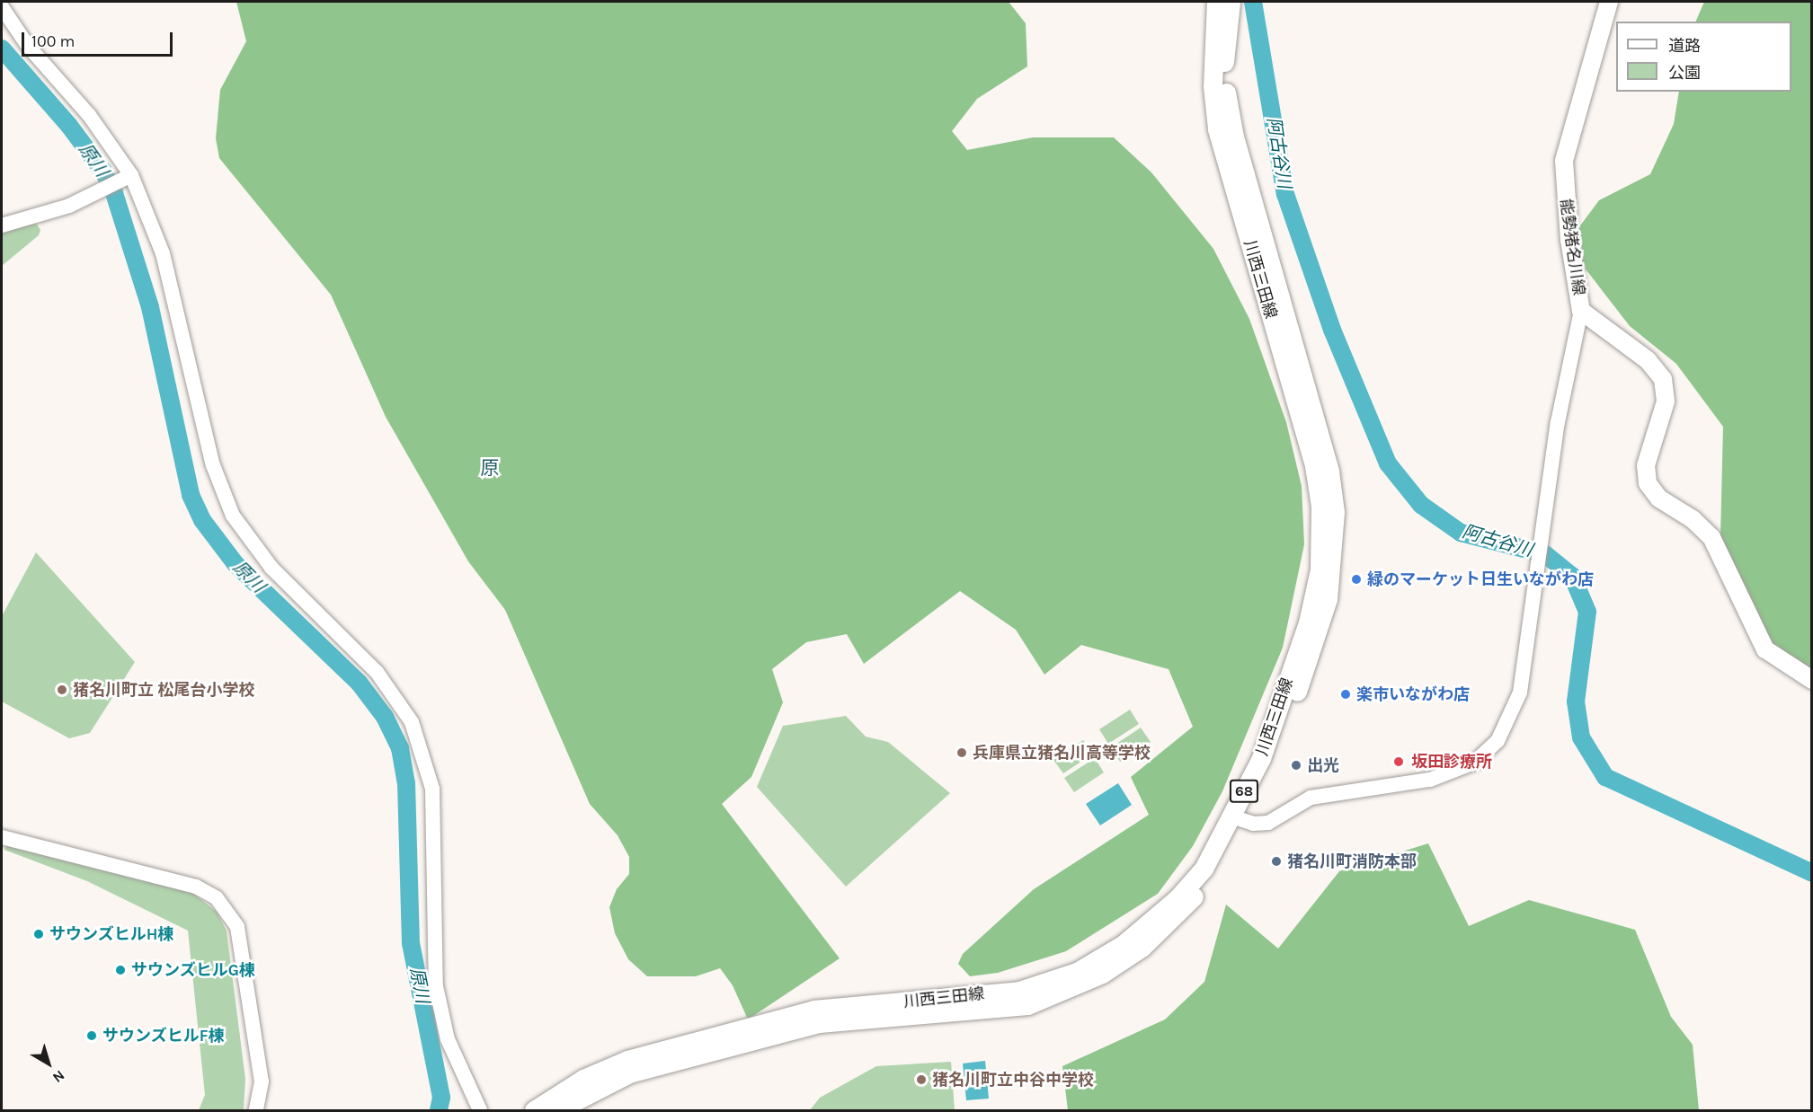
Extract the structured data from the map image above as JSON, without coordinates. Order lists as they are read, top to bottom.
{
  "streets": {
    "main road": ["能勢猪名川線", "川西三田線", "68"]
  },
  "districts": ["原"],
  "water": ["阿古谷川", "原川"],
  "places": [
    "緑のマーケット日生いながわ店",
    "猪名川町立 松尾台小学校",
    "楽市いながわ店",
    "兵庫県立猪名川高等学校",
    "坂田診療所",
    "出光",
    "猪名川町消防本部",
    "サウンズヒルH棟",
    "サウンズヒルG棟",
    "サウンズヒルF棟",
    "猪名川町立中谷中学校"
  ],
  "legend": ["道路", "公園"],
  "scale_bar": "100 m",
  "north": "bottom right"
}
